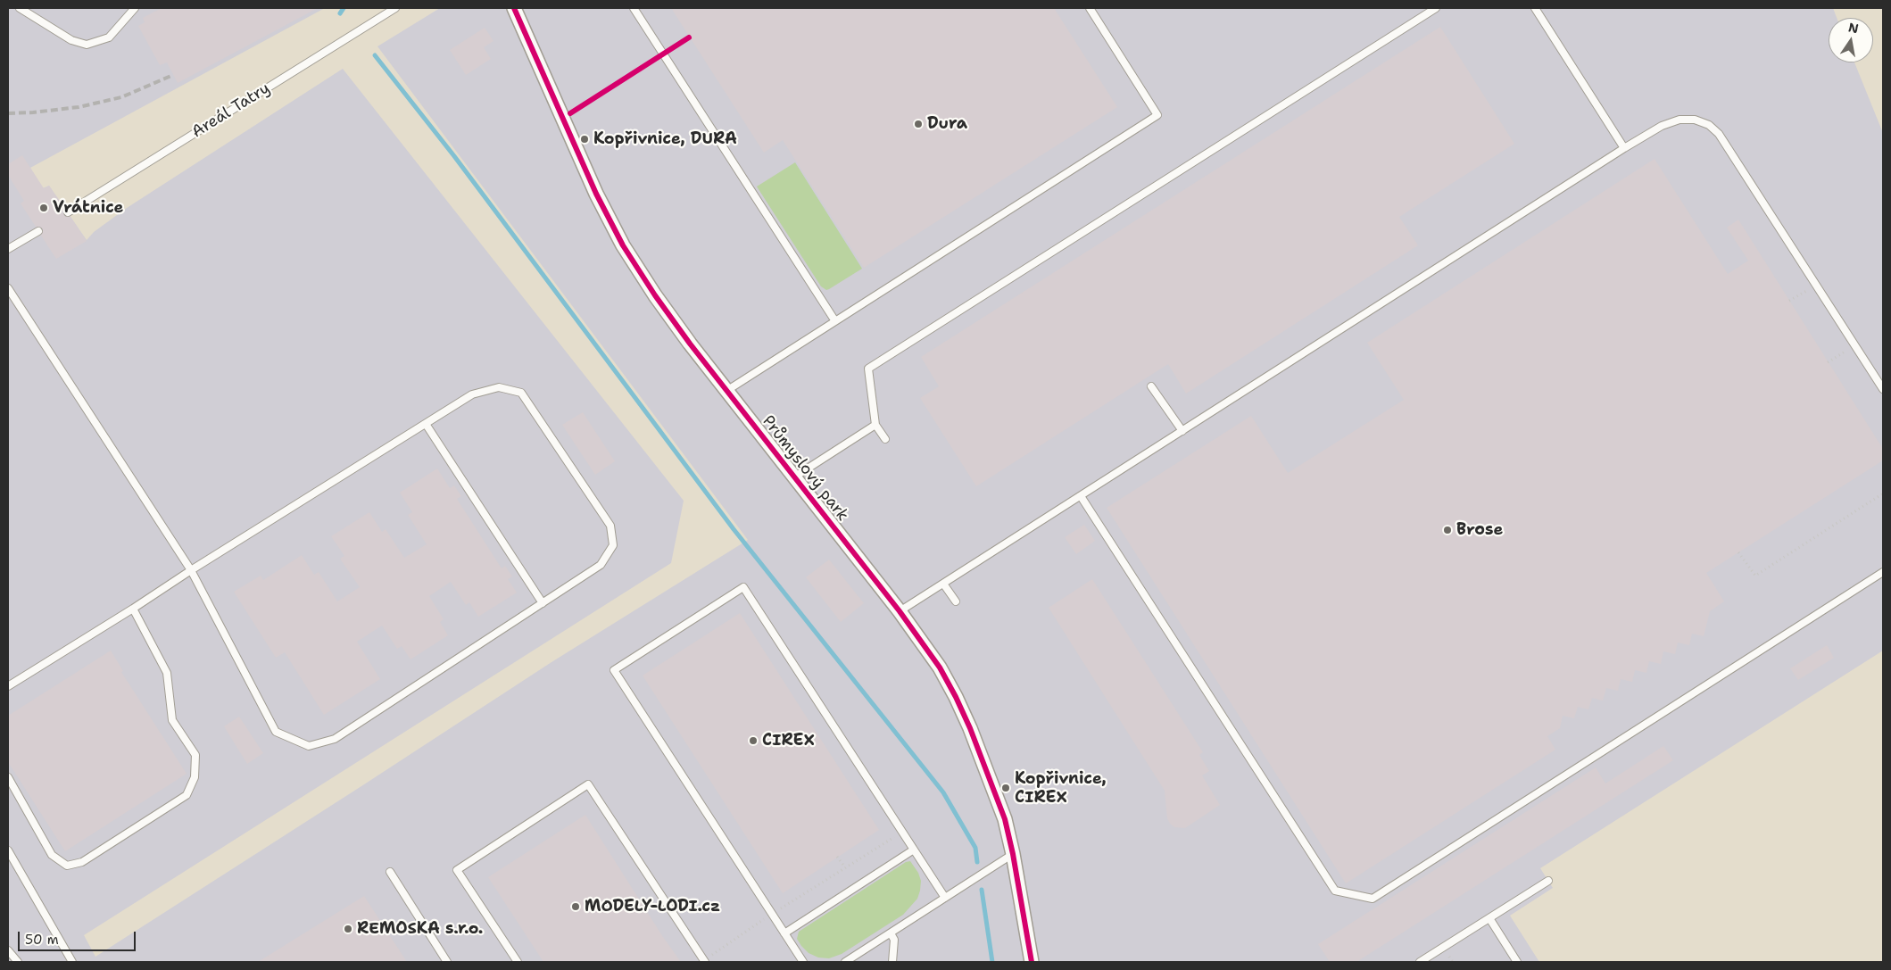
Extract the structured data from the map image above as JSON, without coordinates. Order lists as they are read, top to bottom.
{
  "streets": {
    "street": ["Průmyslový park"],
    "lane": ["Areál Tatry"]
  },
  "places": [
    "Dura",
    "Kopřivnice, DURA",
    "Vrátnice",
    "Brose",
    "CIREX",
    "Kopřivnice, CIREX",
    "MODELY-LODI.cz",
    "REMOSKA s.r.o."
  ],
  "scale_bar": "50 m",
  "north": "top"
}
